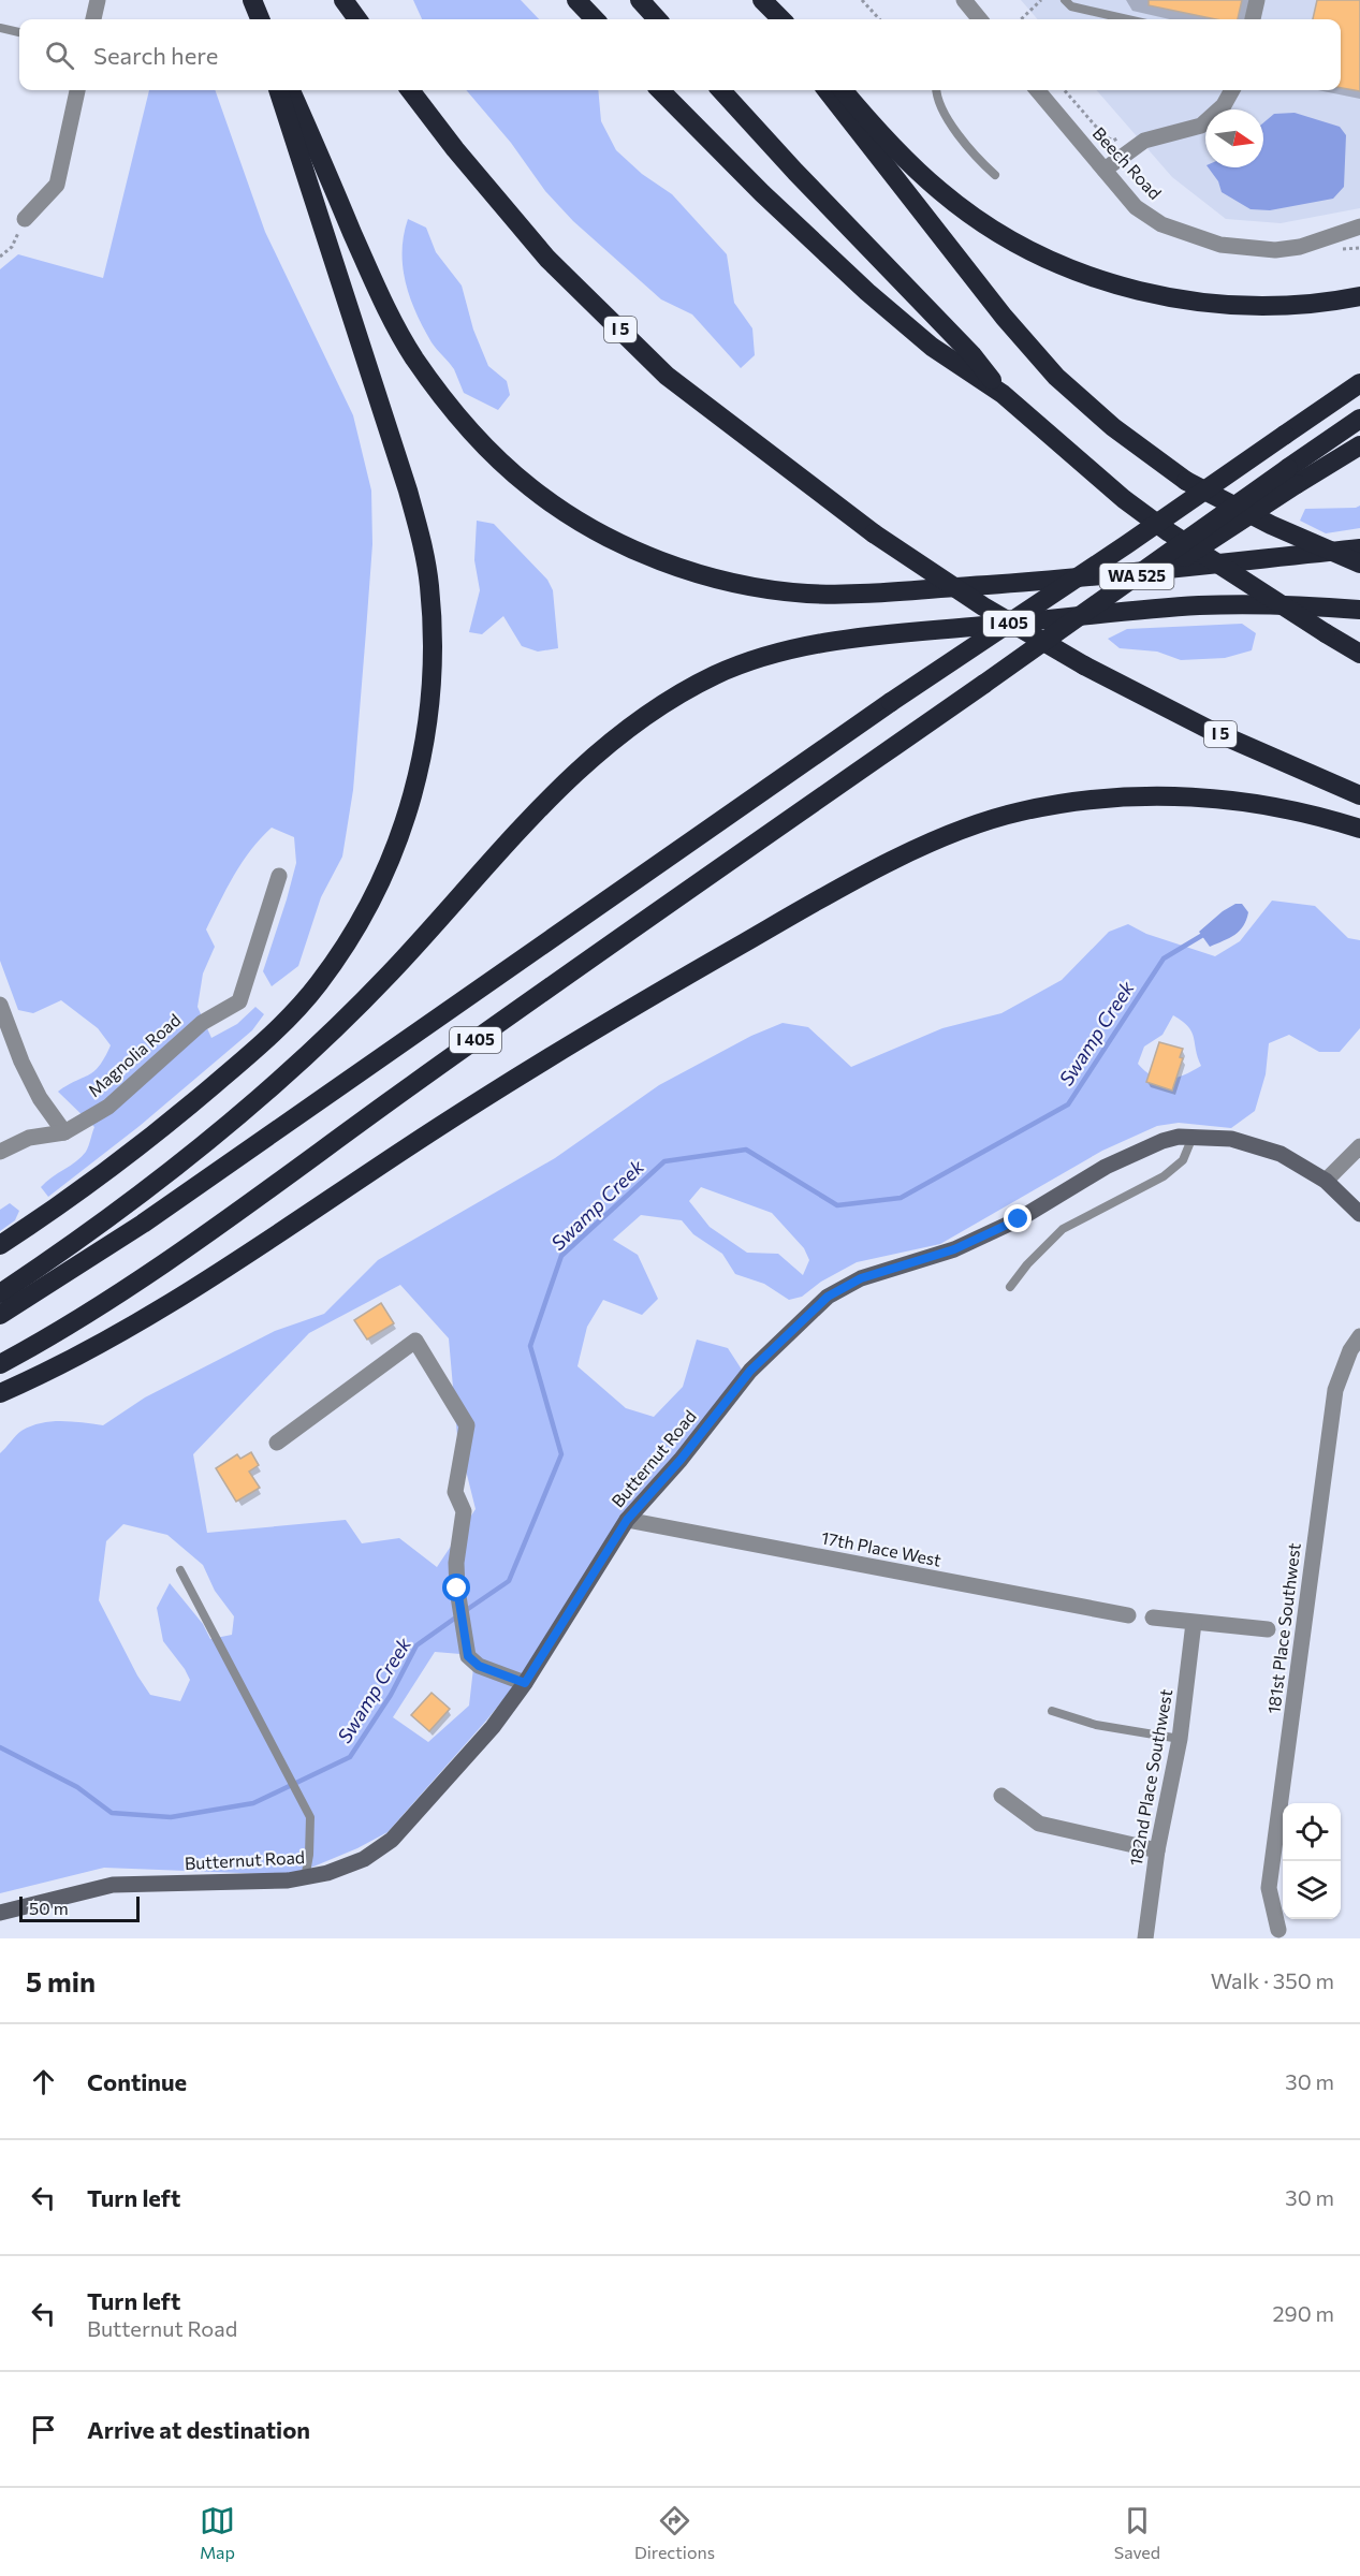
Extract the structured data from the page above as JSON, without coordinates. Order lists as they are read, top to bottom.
{
  "streets": {
    "highway": ["I 5", "WA 525", "I 405"],
    "street": [
      "Beech Road",
      "Magnolia Road",
      "Butternut Road",
      "17th Place West",
      "181st Place Southwest",
      "182nd Place Southwest"
    ]
  },
  "crossings": [
    ["WA 525", "I 405"],
    ["Butternut Road", "17th Place West"]
  ],
  "water": ["Swamp Creek"],
  "scale_bar": "50 m",
  "north": "right",
  "page": {
    "search": "Search here",
    "scale": "50 m",
    "heading": ["5 min", "Walk · 350 m"],
    "list": [
      ["Continue", "30 m"],
      ["Turn left", "30 m"],
      ["Turn left", "Butternut Road", "290 m"],
      "Arrive at destination"
    ],
    "nav": ["Map", "Directions", "Saved"]
  }
}
